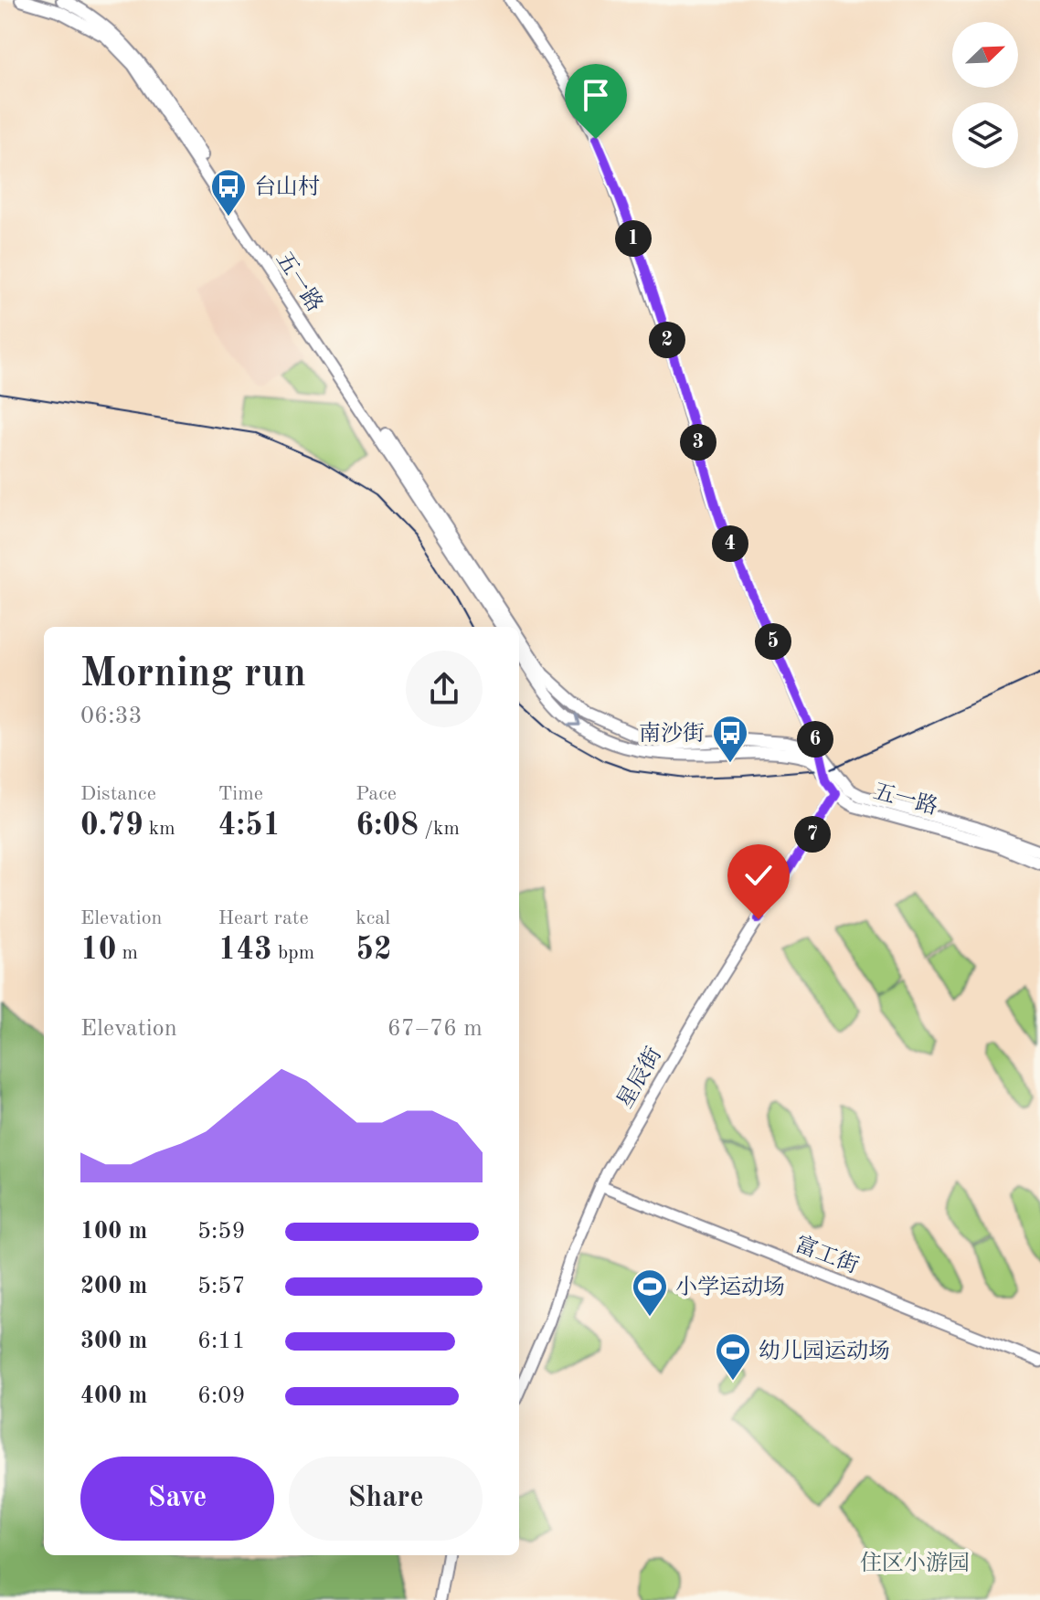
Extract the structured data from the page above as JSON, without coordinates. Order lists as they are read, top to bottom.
{
  "streets": {
    "main road": ["五一路"],
    "street": ["星辰街", "富工街"]
  },
  "crossings": [
    ["五一路", "星辰街"],
    ["星辰街", "富工街"]
  ],
  "parks": ["住区小游园"],
  "places": {
    "bus stop": ["台山村", "南沙街"],
    "sports": ["小学运动场", "幼儿园运动场"]
  },
  "north": "top right",
  "page": {
    "pins": [
      "1",
      "2",
      "3",
      "4",
      "5",
      "6",
      "7"
    ],
    "heading": ["Morning run", "06:33"],
    "stats": [
      ["Distance", "0.79 km"],
      ["Time", "4:51"],
      ["Pace", "6:08 /km"],
      ["Elevation", "10 m"],
      ["Heart rate", "143 bpm"],
      ["kcal", "52"]
    ],
    "chart": ["Elevation", "67–76 m"],
    "list": [
      {
        "name": "100 m",
        "note": "5:59"
      },
      {
        "name": "200 m",
        "note": "5:57"
      },
      {
        "name": "300 m",
        "note": "6:11"
      },
      {
        "name": "400 m",
        "note": "6:09"
      }
    ],
    "buttons": ["Save", "Share"]
  }
}
